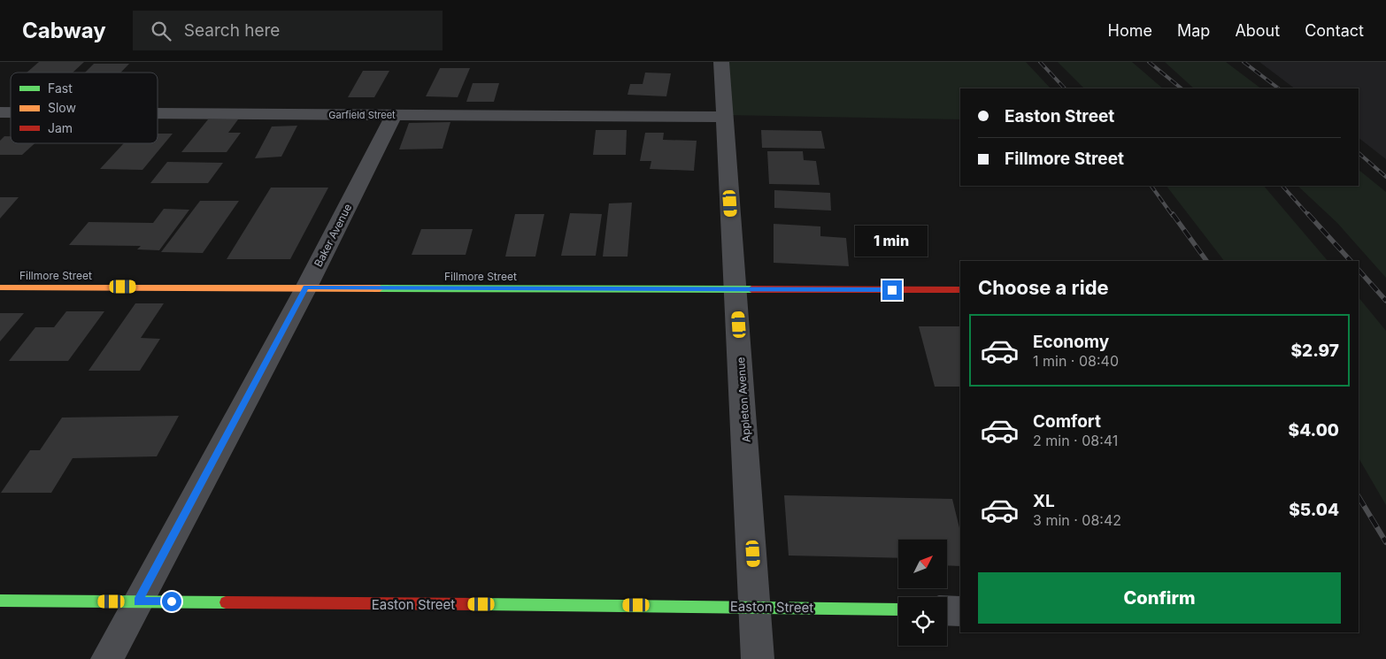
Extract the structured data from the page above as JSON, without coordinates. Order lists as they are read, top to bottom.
{
  "streets": {
    "street": [
      "Garfield Street",
      "Baker Avenue",
      "Fillmore Street",
      "Appleton Avenue",
      "Easton Street"
    ]
  },
  "crossings": [
    ["Garfield Street", "Baker Avenue"],
    ["Garfield Street", "Appleton Avenue"],
    ["Baker Avenue", "Fillmore Street"],
    ["Baker Avenue", "Easton Street"],
    ["Fillmore Street", "Appleton Avenue"],
    ["Appleton Avenue", "Easton Street"]
  ],
  "legend": ["Fast", "Slow", "Jam"],
  "north": "top right",
  "page": {
    "header": "Cabway",
    "search": "Search here",
    "nav": [
      "Home",
      "Map",
      "About",
      "Contact"
    ],
    "banner": ["Easton Street", "Fillmore Street"],
    "bubble": "1 min",
    "heading": "Choose a ride",
    "list": [
      {
        "name": "Economy",
        "note": "1 min · 08:40",
        "value": "$2.97"
      },
      {
        "name": "Comfort",
        "note": "2 min · 08:41",
        "value": "$4.00"
      },
      {
        "name": "XL",
        "note": "3 min · 08:42",
        "value": "$5.04"
      }
    ],
    "buttons": "Confirm"
  }
}
